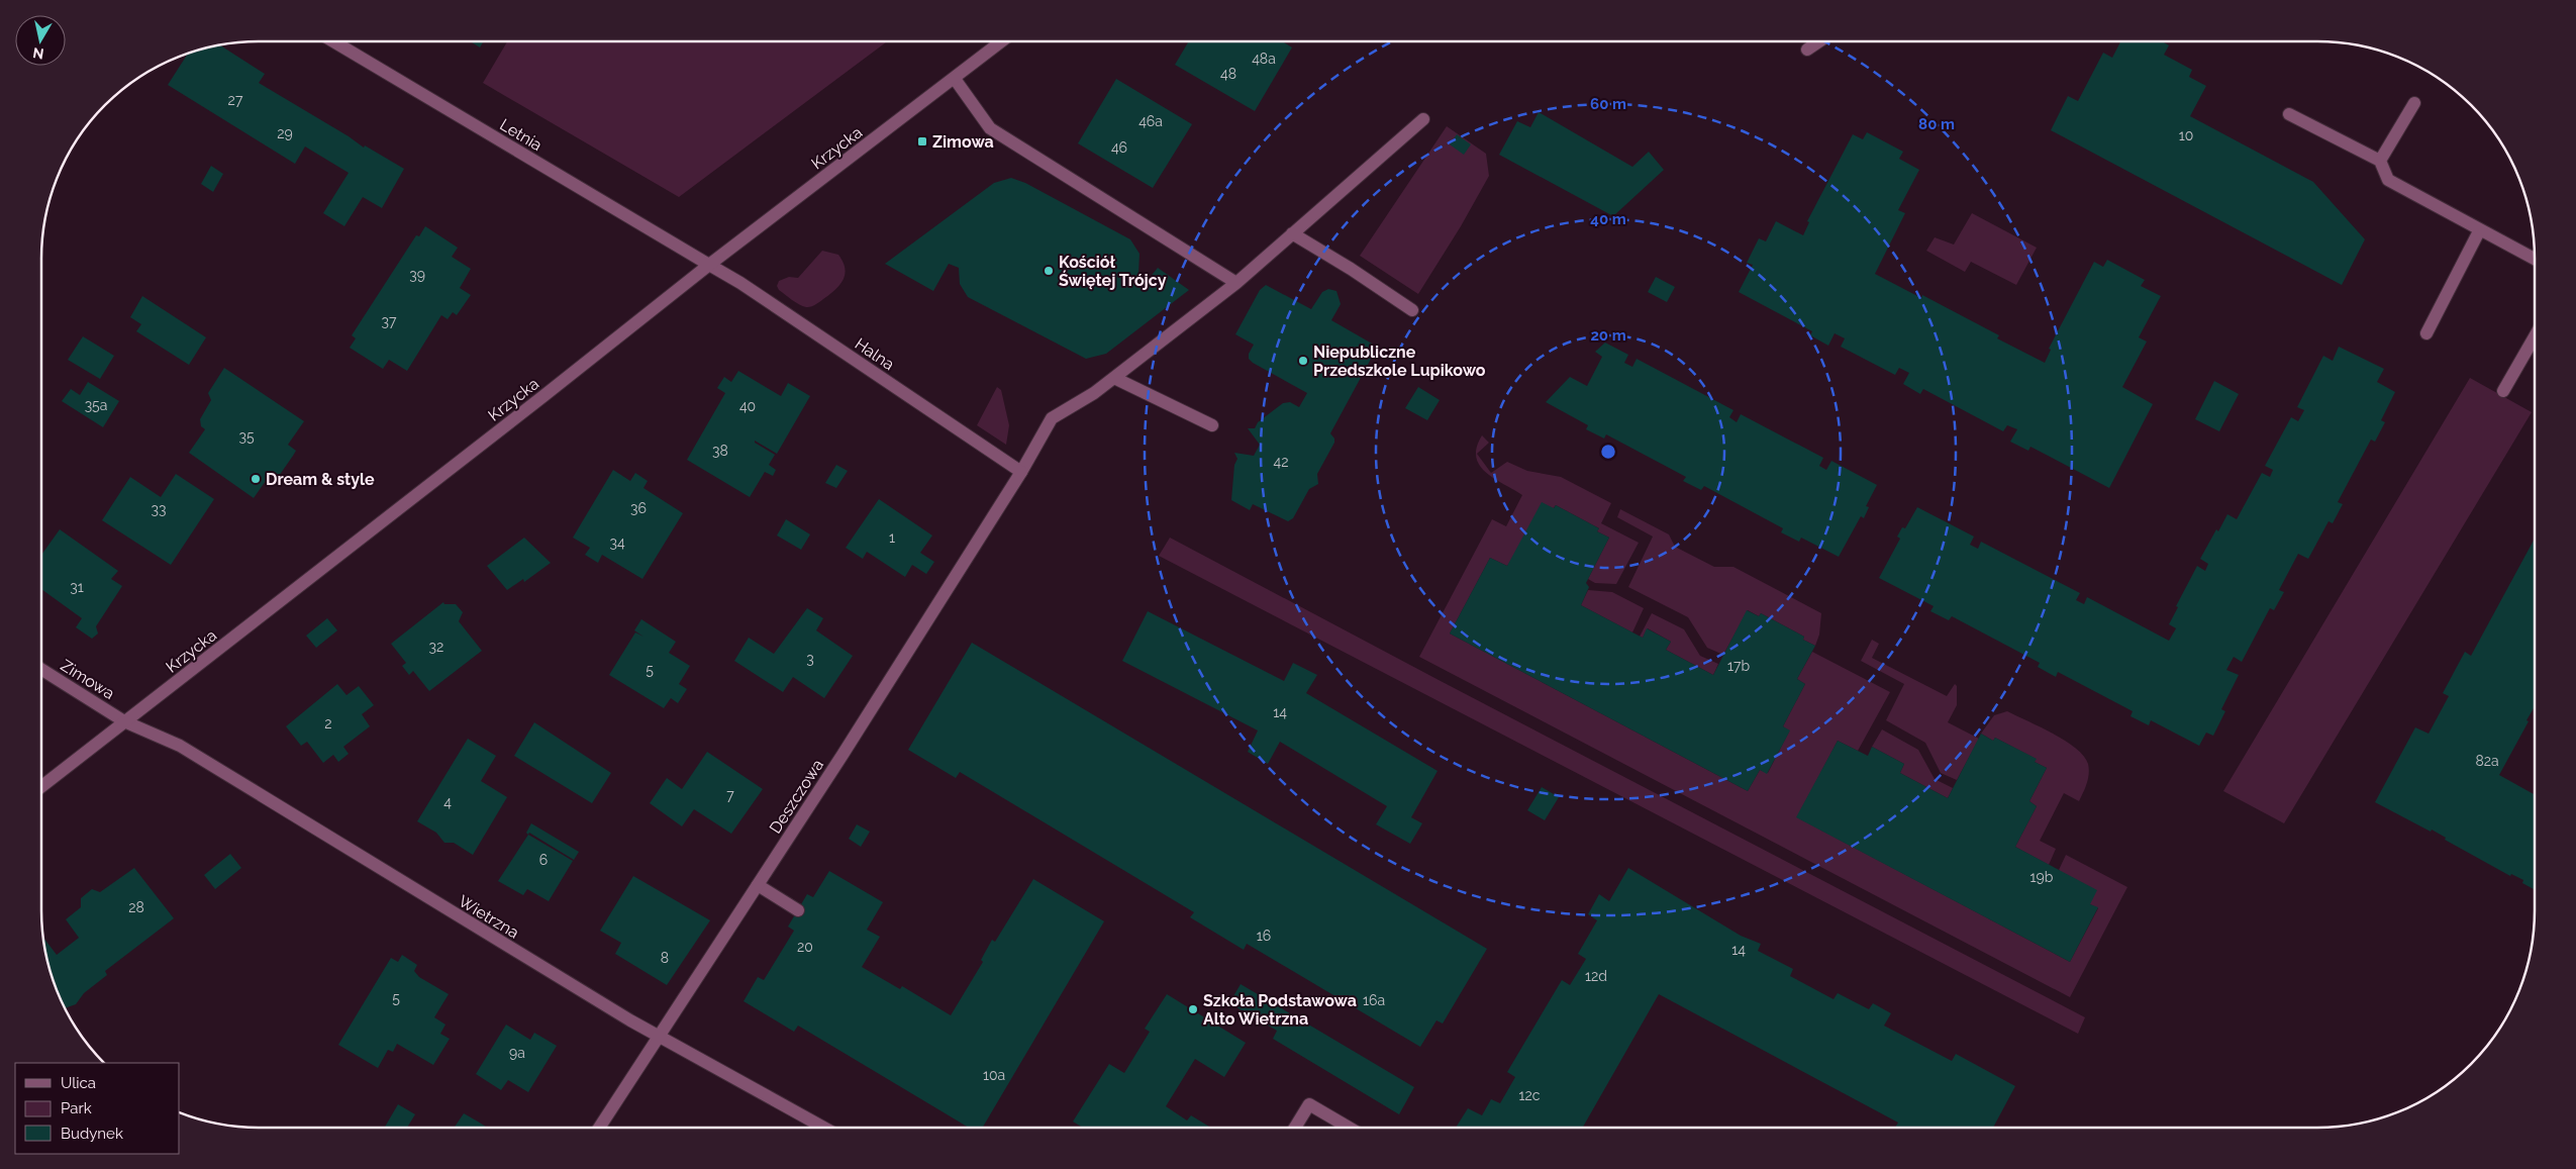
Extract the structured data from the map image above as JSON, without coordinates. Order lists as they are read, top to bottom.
{
  "streets": {
    "street": [
      "Letnia",
      "Krzycka",
      "Halna",
      "Zimowa",
      "Deszczowa",
      "Wietrzna"
    ]
  },
  "crossings": [
    ["Letnia", "Krzycka"],
    ["Letnia", "Halna"],
    ["Krzycka", "Halna"],
    ["Krzycka", "Zimowa"],
    ["Krzycka", "Wietrzna"],
    ["Halna", "Deszczowa"],
    ["Zimowa", "Wietrzna"],
    ["Deszczowa", "Wietrzna"]
  ],
  "places": {
    "transit": ["Zimowa"],
    "other": [
      "Kościół Świętej Trójcy",
      "Niepubliczne Przedszkole Lupikowo",
      "Dream & style",
      "Szkoła Podstawowa Alto Wietrzna"
    ]
  },
  "house_numbers": [
    "48a",
    "48",
    "27",
    "46a",
    "29",
    "10",
    "46",
    "39",
    "37",
    "35a",
    "40",
    "35",
    "38",
    "42",
    "36",
    "33",
    "1",
    "34",
    "31",
    "32",
    "3",
    "17b",
    "5",
    "14",
    "2",
    "82a",
    "7",
    "4",
    "6",
    "19b",
    "28",
    "16",
    "20",
    "14",
    "8",
    "12d",
    "5",
    "16a",
    "9a",
    "10a",
    "12c"
  ],
  "legend": ["Ulica", "Park", "Budynek"],
  "north": "bottom",
  "rings": [
    "60 m",
    "80 m",
    "40 m",
    "20 m"
  ]
}
